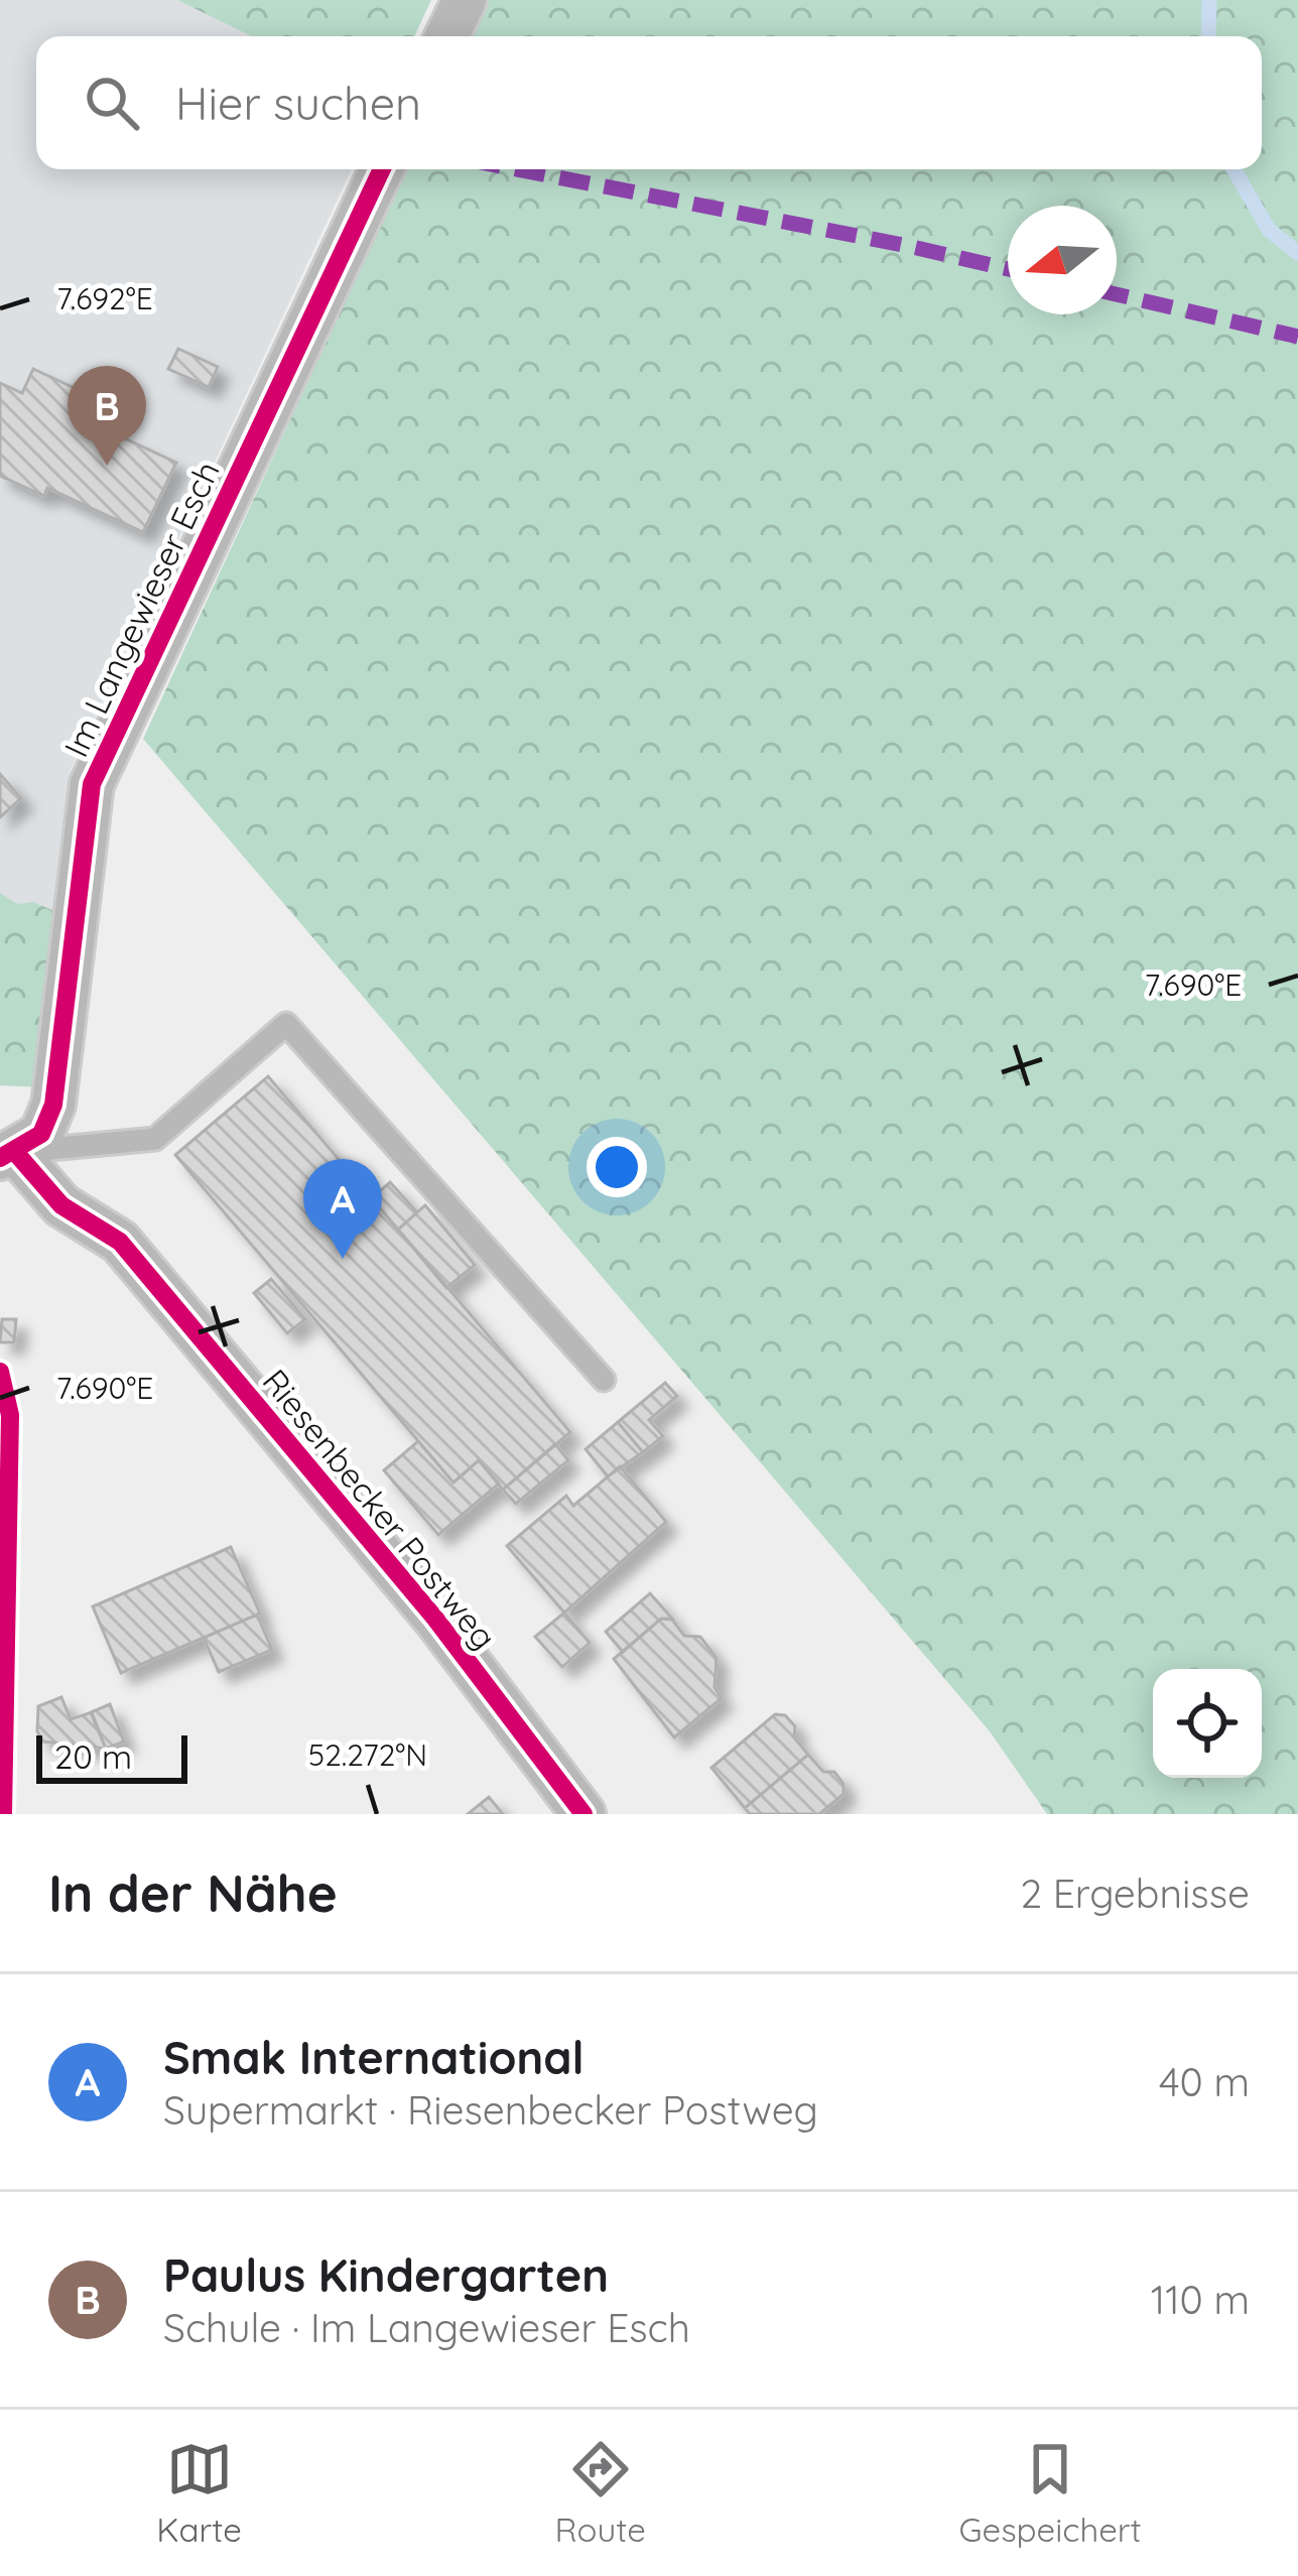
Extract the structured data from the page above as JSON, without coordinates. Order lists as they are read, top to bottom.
{
  "streets": {
    "street": ["Im Langewieser Esch", "Riesenbecker Postweg"]
  },
  "crossings": [
    ["Im Langewieser Esch", "Riesenbecker Postweg"]
  ],
  "scale_bar": "20 m",
  "north": "left",
  "page": {
    "search": "Hier suchen",
    "pins": ["B", "A"],
    "scale": "20 m",
    "heading": ["In der Nähe", "2 Ergebnisse"],
    "list": [
      {
        "mark": "A",
        "name": "Smak International",
        "note": "Supermarkt · Riesenbecker Postweg",
        "value": "40 m"
      },
      {
        "mark": "B",
        "name": "Paulus Kindergarten",
        "note": "Schule · Im Langewieser Esch",
        "value": "110 m"
      }
    ],
    "nav": ["Karte", "Route", "Gespeichert"]
  },
  "coordinates": ["7.692°E", "7.690°E", "52.272°N"]
}
